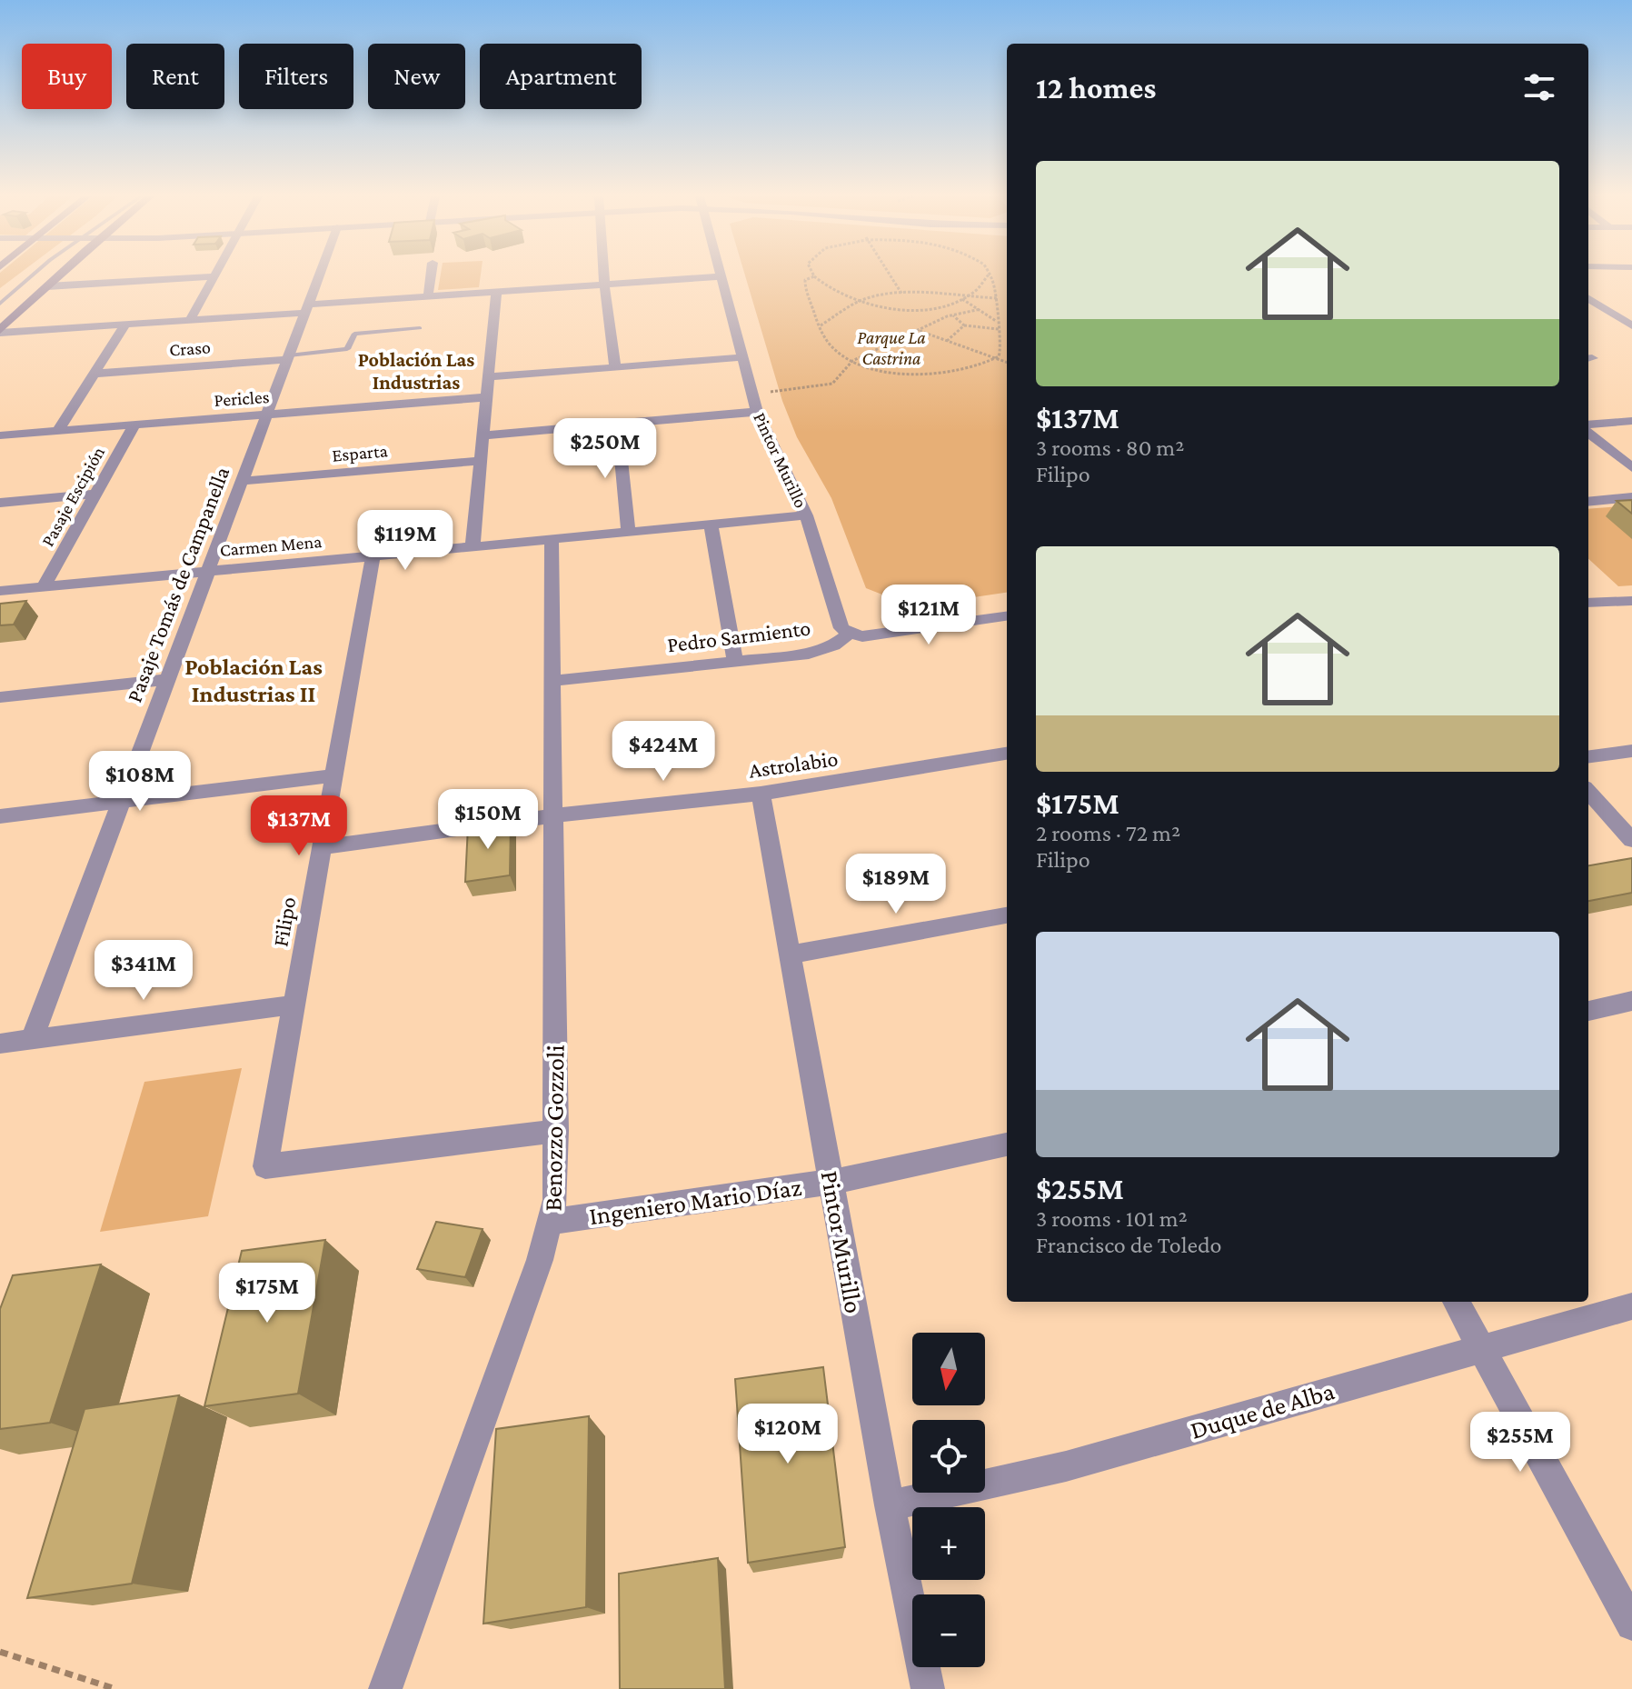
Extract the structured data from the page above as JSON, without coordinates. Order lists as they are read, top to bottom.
{
  "streets": {
    "street": [
      "Craso",
      "Pericles",
      "Esparta",
      "Pintor Murillo",
      "Pasaje Escipión",
      "Carmen Mena",
      "Pasaje Tomás de Campanella",
      "Pedro Sarmiento",
      "Astrolabio",
      "Filipo",
      "Benozzo Gozzoli",
      "Ingeniero Mario Díaz",
      "Duque de Alba"
    ]
  },
  "crossings": [
    ["Craso", "Pasaje Tomás de Campanella"],
    ["Pericles", "Pasaje Escipión"],
    ["Pericles", "Pasaje Tomás de Campanella"],
    ["Esparta", "Pasaje Tomás de Campanella"],
    ["Pintor Murillo", "Carmen Mena"],
    ["Pintor Murillo", "Pedro Sarmiento"],
    ["Pintor Murillo", "Astrolabio"],
    ["Pintor Murillo", "Ingeniero Mario Díaz"],
    ["Pintor Murillo", "Duque de Alba"],
    ["Pasaje Escipión", "Carmen Mena"],
    ["Carmen Mena", "Pasaje Tomás de Campanella"],
    ["Carmen Mena", "Filipo"],
    ["Carmen Mena", "Benozzo Gozzoli"],
    ["Pedro Sarmiento", "Benozzo Gozzoli"],
    ["Astrolabio", "Filipo"],
    ["Astrolabio", "Benozzo Gozzoli"],
    ["Filipo", "Benozzo Gozzoli"],
    ["Benozzo Gozzoli", "Ingeniero Mario Díaz"]
  ],
  "districts": ["Población Las Industrias", "Población Las Industrias II"],
  "parks": ["Parque La Castrina"],
  "north": "bottom",
  "page": {
    "chip": [
      "Buy",
      "Rent",
      "Filters",
      "New",
      "Apartment"
    ],
    "heading": "12 homes",
    "list": [
      {
        "name": "$137M",
        "note": "3 rooms · 80 m² · Filipo"
      },
      {
        "name": "$175M",
        "note": "2 rooms · 72 m² · Filipo"
      },
      {
        "name": "$255M",
        "note": "3 rooms · 101 m² · Francisco de Toledo"
      }
    ],
    "price": [
      "$250M",
      "$119M",
      "$121M",
      "$424M",
      "$108M",
      "$150M",
      "$137M",
      "$189M",
      "$341M",
      "$175M",
      "$120M",
      "$255M"
    ],
    "map_buttons": ["+", "−"]
  }
}
